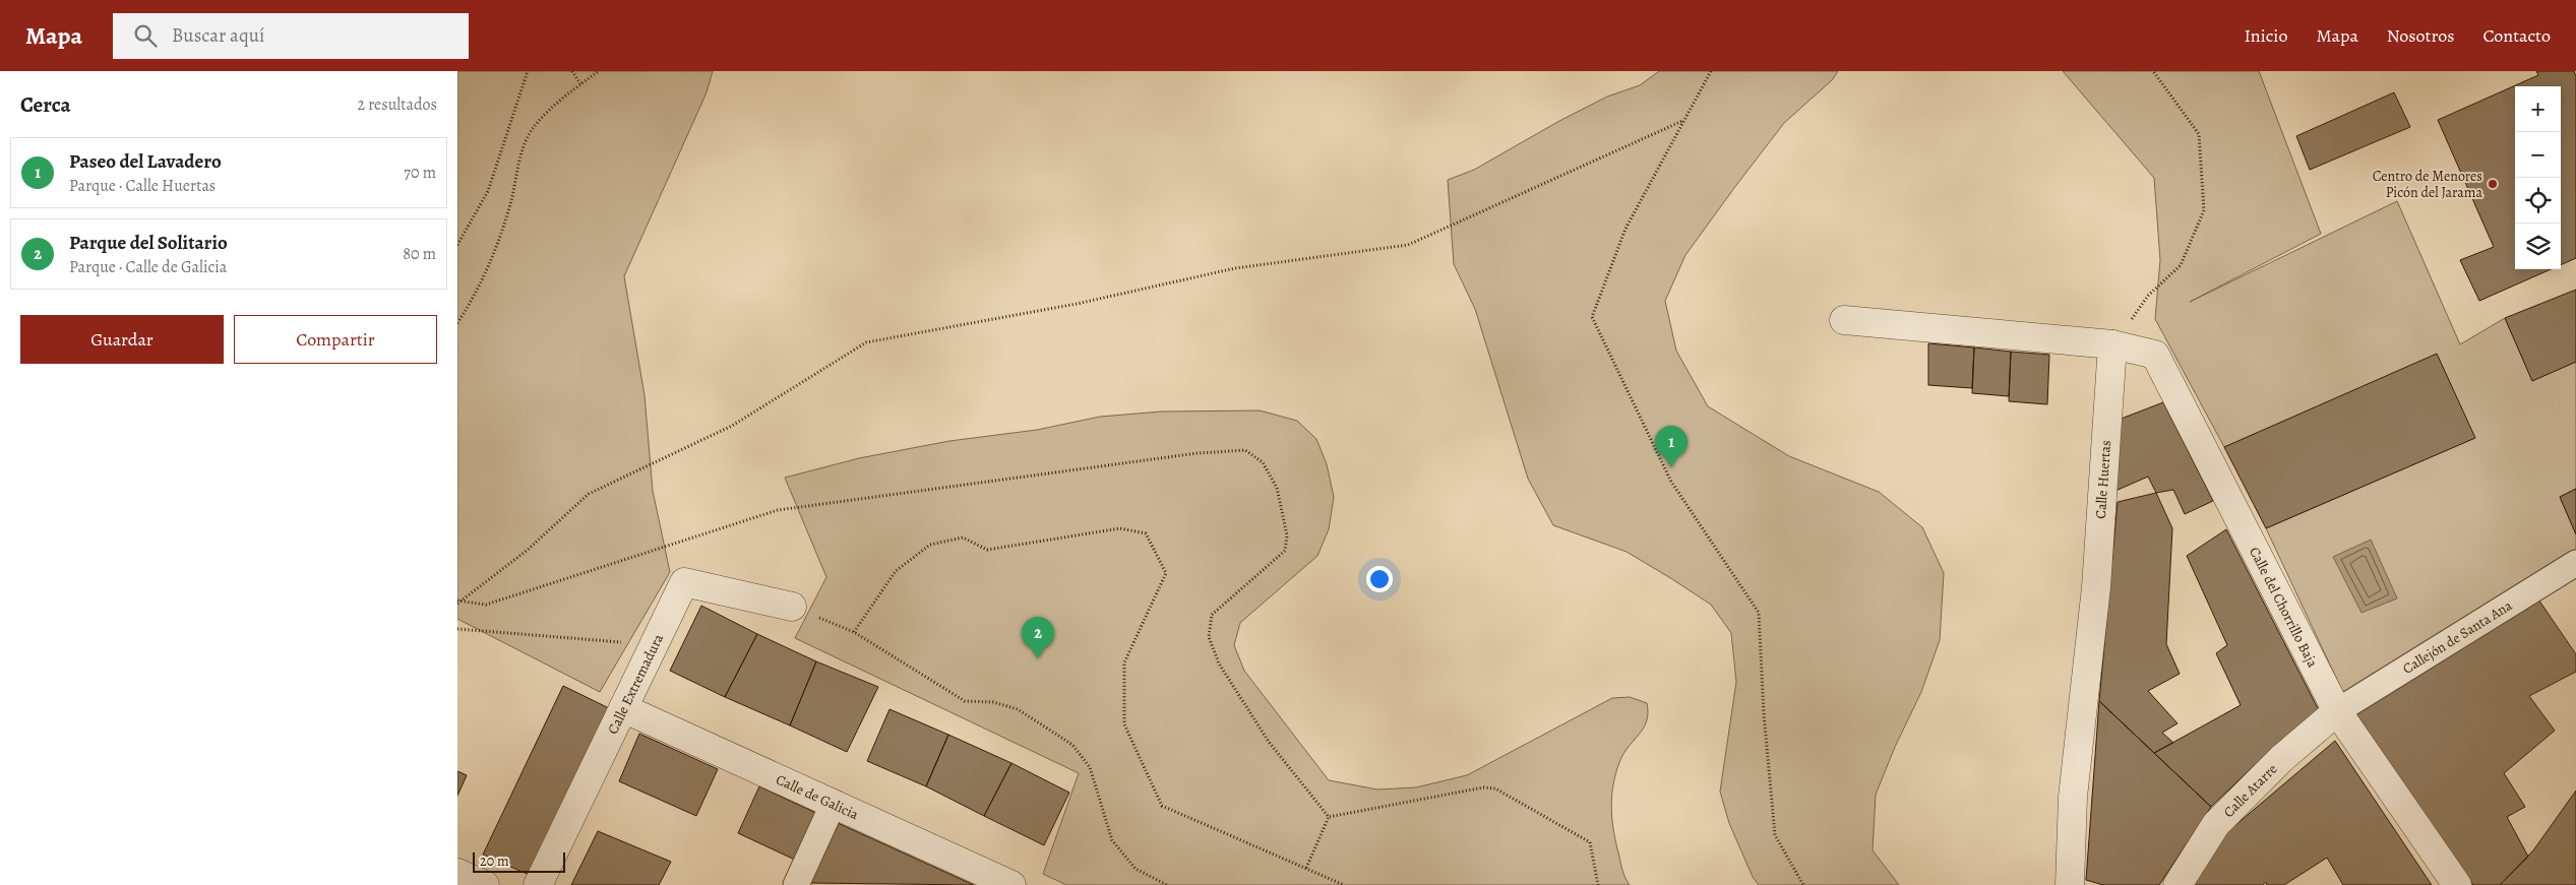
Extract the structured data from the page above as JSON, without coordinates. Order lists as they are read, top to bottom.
{
  "streets": {
    "street": [
      "Calle Huertas",
      "Calle del Chorrillo Baja",
      "Callejón de Santa Ana",
      "Calle Extremadura",
      "Calle Atarre",
      "Calle de Galicia"
    ]
  },
  "crossings": [
    ["Calle Huertas", "Calle del Chorrillo Baja"],
    ["Calle del Chorrillo Baja", "Callejón de Santa Ana"],
    ["Calle del Chorrillo Baja", "Calle Atarre"],
    ["Callejón de Santa Ana", "Calle Atarre"],
    ["Calle Extremadura", "Calle de Galicia"]
  ],
  "places": ["Centro de Menores Picón del Jarama"],
  "scale_bar": "20 m",
  "page": {
    "header": "Mapa",
    "search": "Buscar aquí",
    "nav": [
      "Inicio",
      "Mapa",
      "Nosotros",
      "Contacto"
    ],
    "heading": ["Cerca", "2 resultados"],
    "map_buttons": ["+", "−"],
    "list": [
      {
        "mark": "1",
        "name": "Paseo del Lavadero",
        "note": "Parque · Calle Huertas",
        "value": "70 m"
      },
      {
        "mark": "2",
        "name": "Parque del Solitario",
        "note": "Parque · Calle de Galicia",
        "value": "80 m"
      }
    ],
    "buttons": ["Guardar", "Compartir"],
    "pins": ["1", "2"],
    "scale": "20 m"
  }
}
